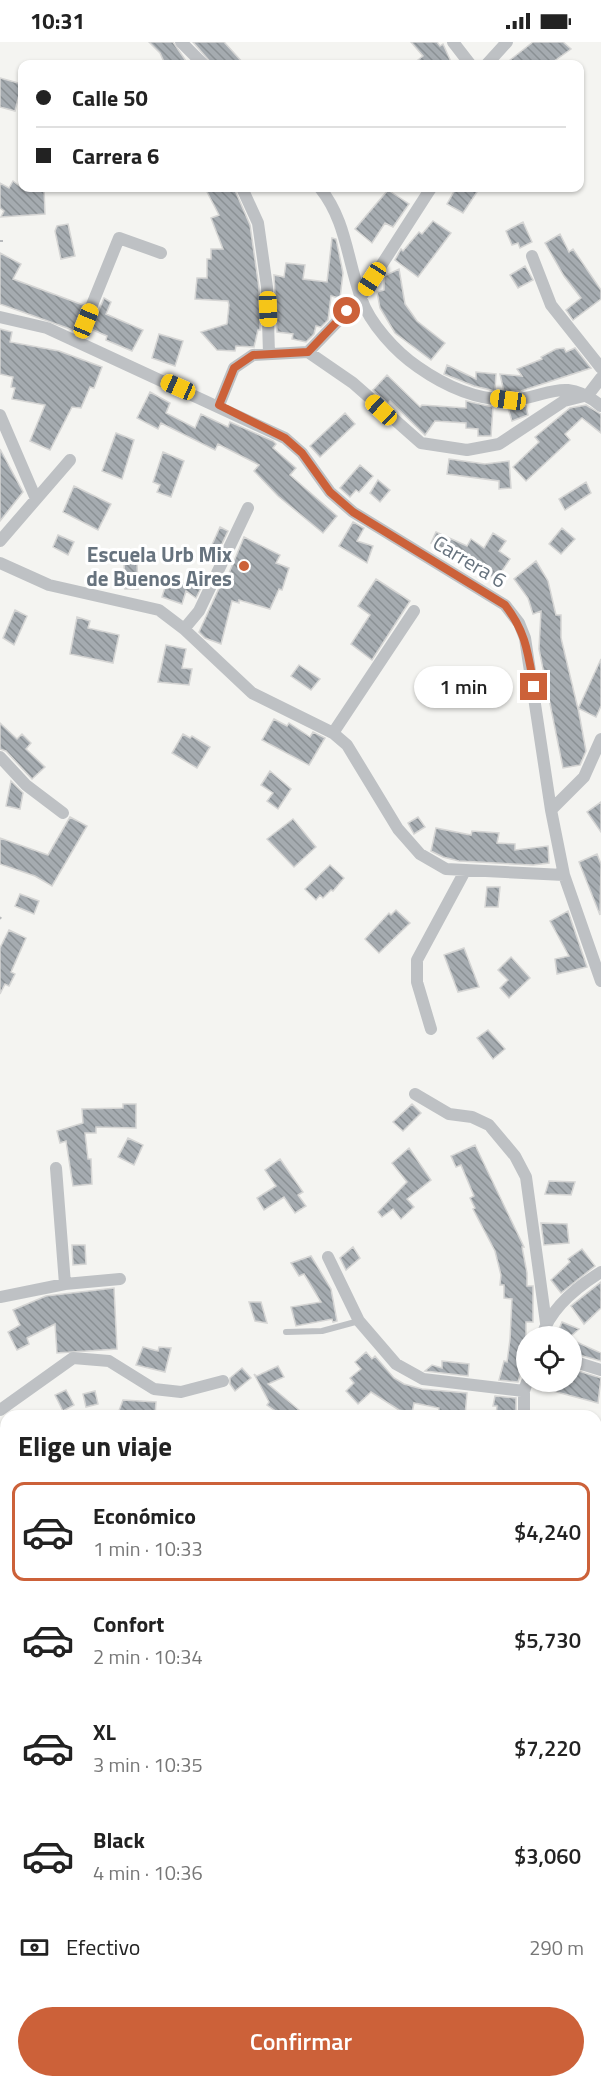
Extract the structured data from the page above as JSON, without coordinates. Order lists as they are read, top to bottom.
{
  "streets": {
    "street": ["Carrera 6"]
  },
  "places": ["Escuela Urb Mix de Buenos Aires"],
  "page": {
    "status": "10:31",
    "banner": ["Calle 50", "Carrera 6"],
    "bubble": "1 min",
    "heading": "Elige un viaje",
    "list": [
      {
        "name": "Económico",
        "note": "1 min · 10:33",
        "value": "$4,240"
      },
      {
        "name": "Confort",
        "note": "2 min · 10:34",
        "value": "$5,730"
      },
      {
        "name": "XL",
        "note": "3 min · 10:35",
        "value": "$7,220"
      },
      {
        "name": "Black",
        "note": "4 min · 10:36",
        "value": "$3,060"
      }
    ],
    "pay": ["Efectivo", "290 m"],
    "buttons": "Confirmar"
  }
}
